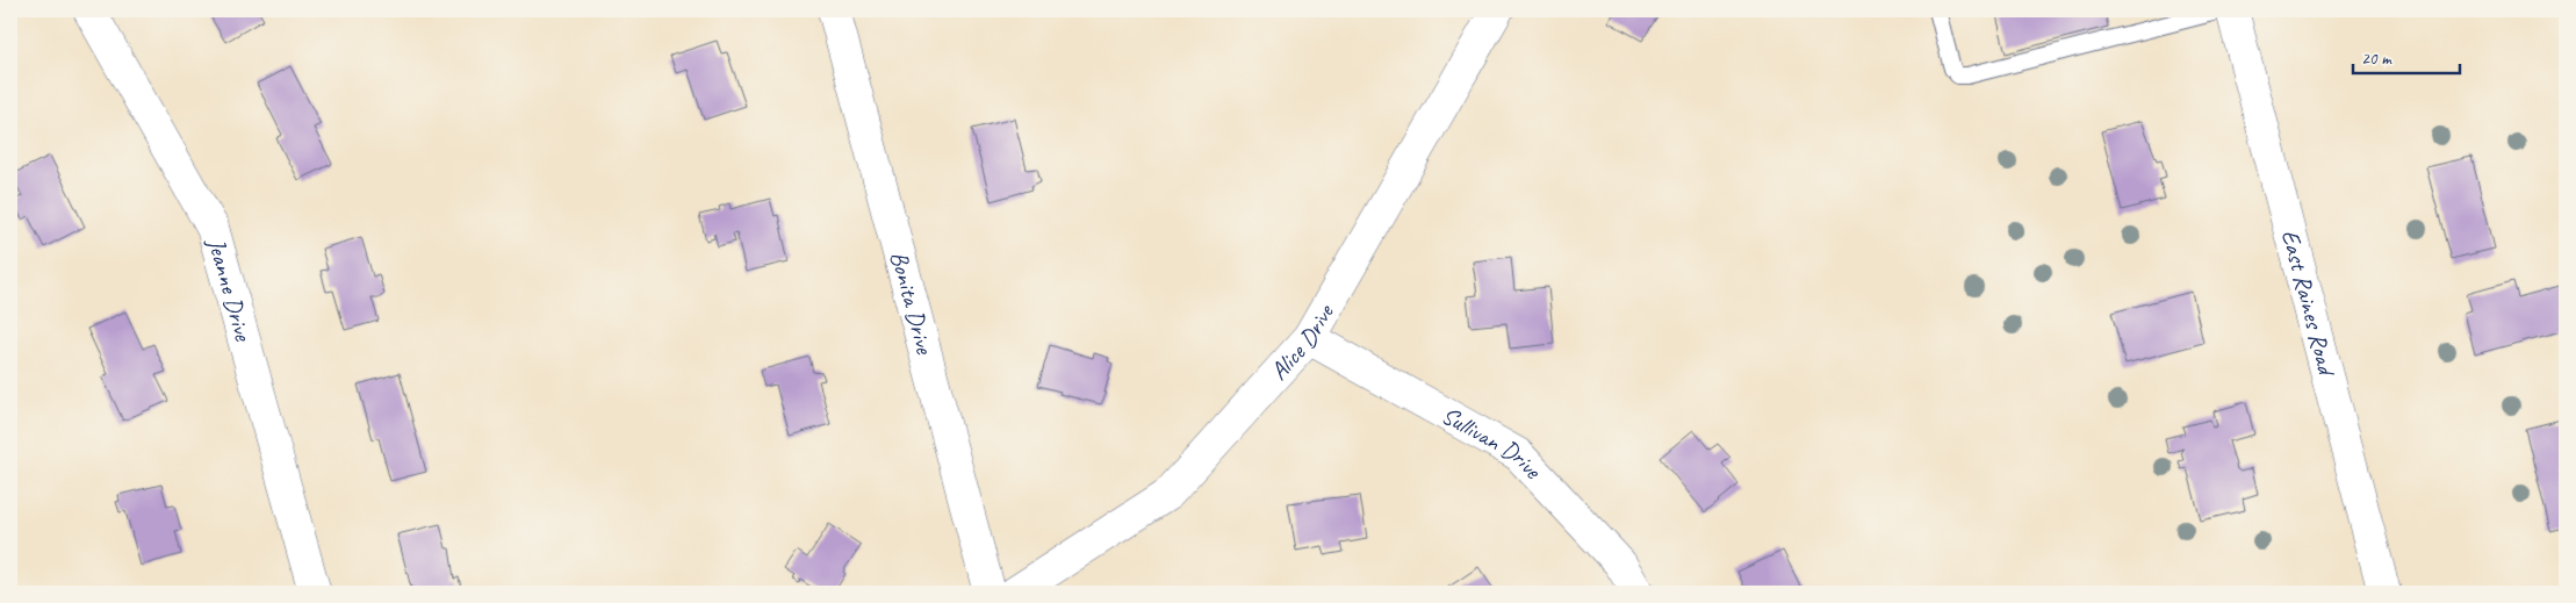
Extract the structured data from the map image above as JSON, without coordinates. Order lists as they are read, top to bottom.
{
  "streets": {
    "street": [
      "Jeanne Drive",
      "Bonita Drive",
      "East Raines Road",
      "Alice Drive",
      "Sullivan Drive"
    ]
  },
  "crossings": [
    ["Alice Drive", "Sullivan Drive"]
  ],
  "scale_bar": "20 m"
}
